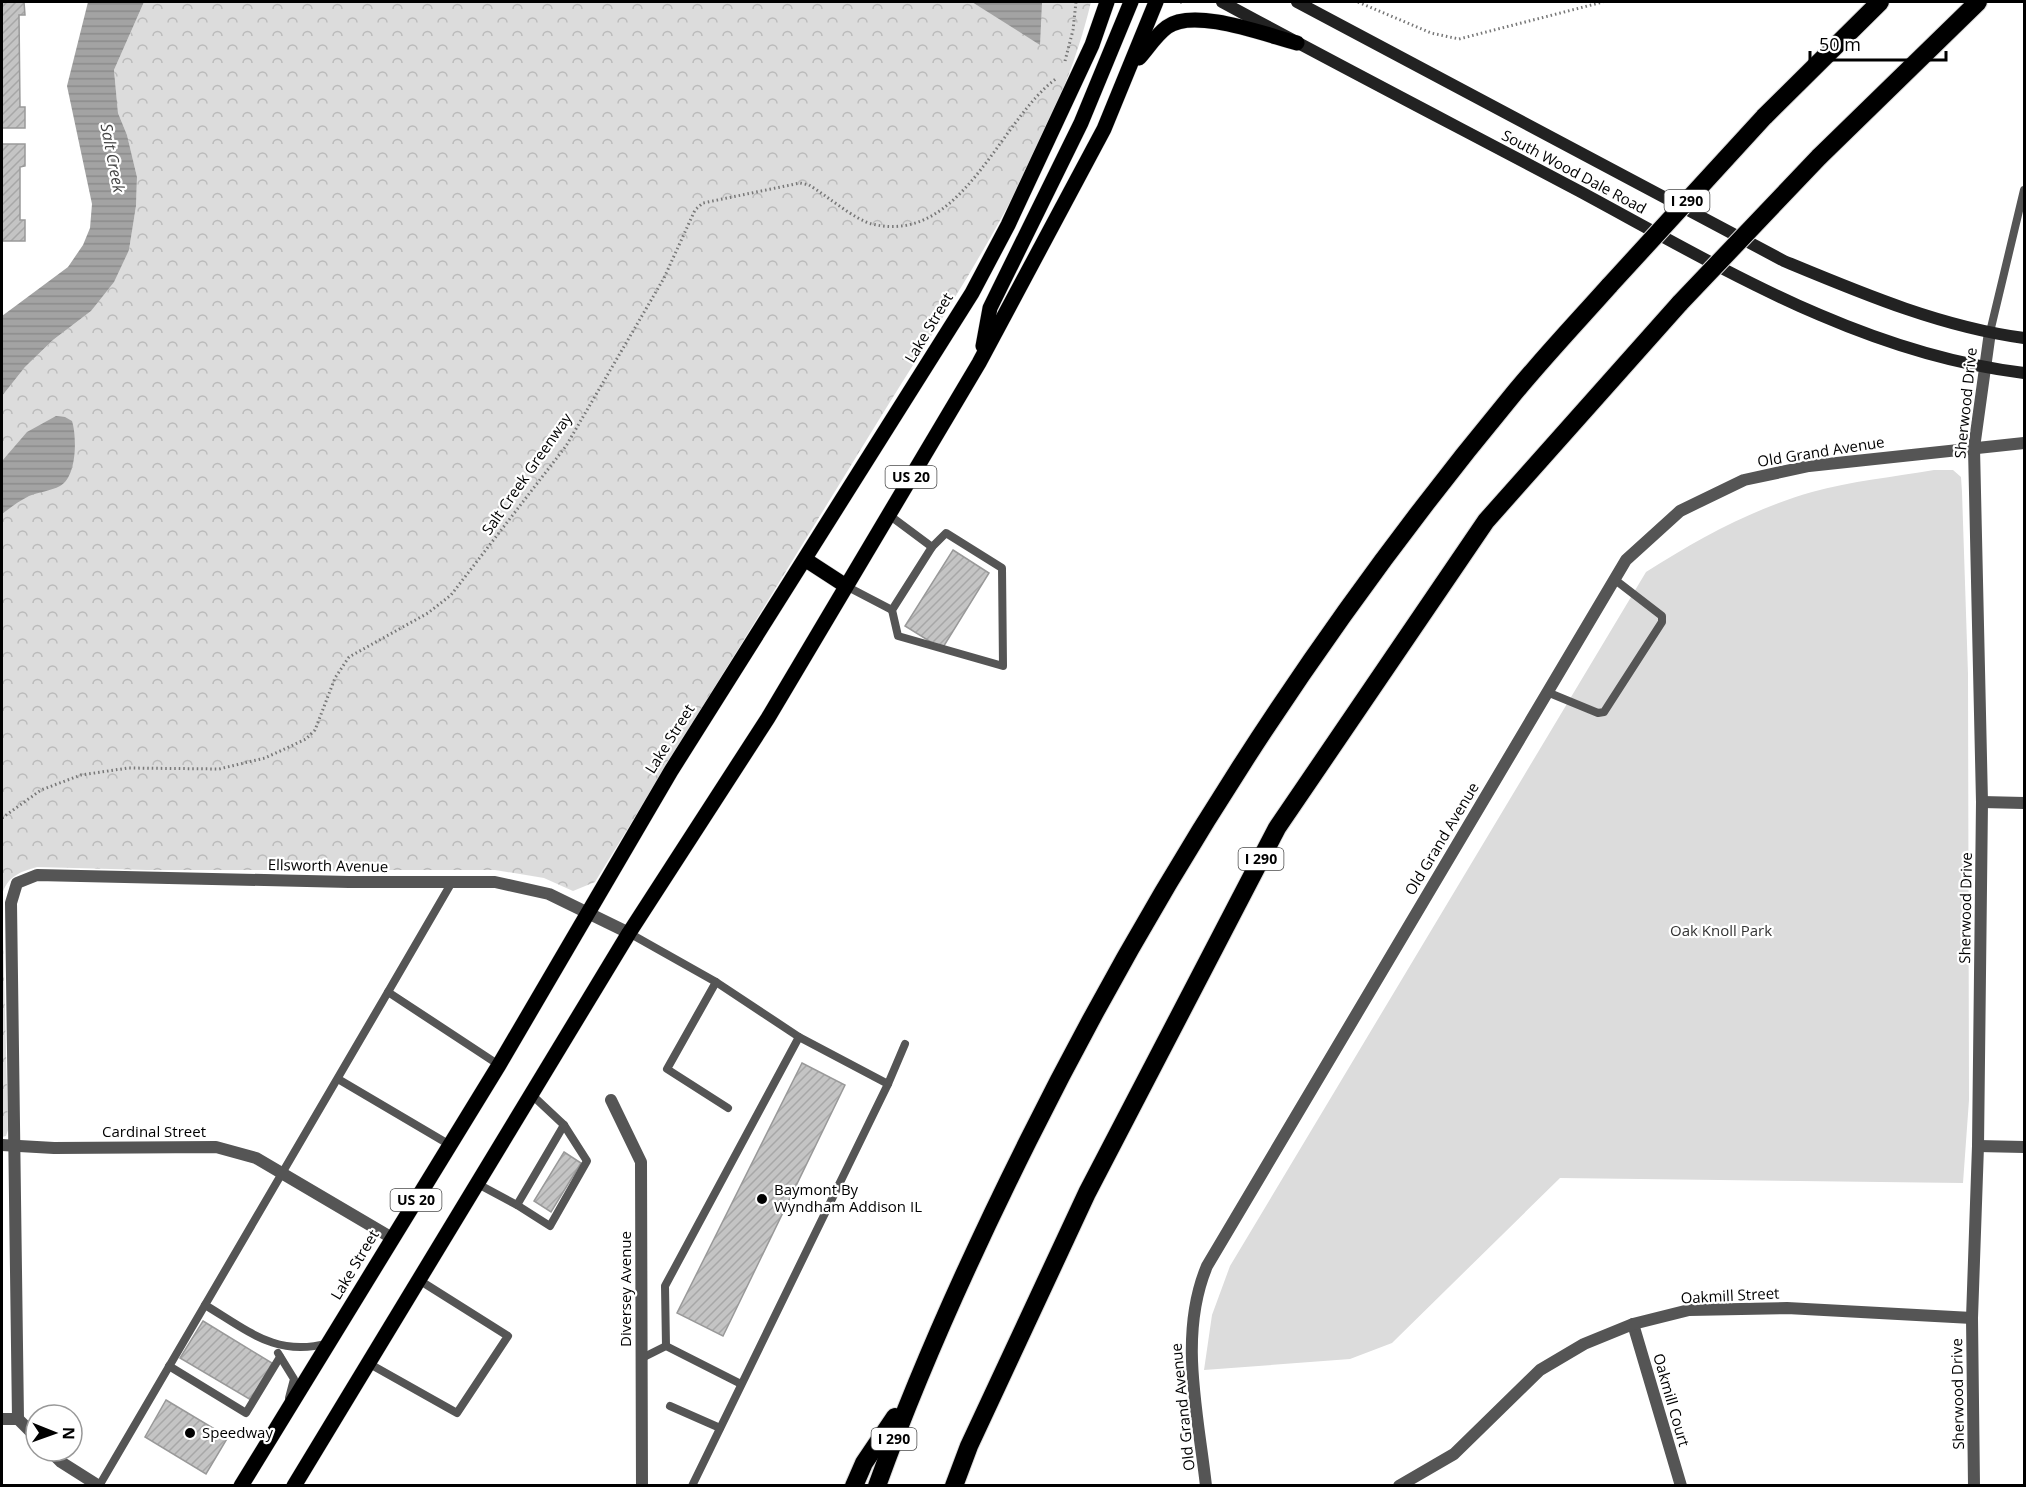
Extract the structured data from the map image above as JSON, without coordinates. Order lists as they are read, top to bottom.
{
  "streets": {
    "highway": ["I 290"],
    "main road": ["South Wood Dale Road", "Lake Street", "US 20"],
    "street": [
      "Sherwood Drive",
      "Old Grand Avenue",
      "Ellsworth Avenue",
      "Cardinal Street",
      "Diversey Avenue",
      "Oakmill Street",
      "Oakmill Court"
    ],
    "path": ["Salt Creek Greenway"]
  },
  "crossings": [
    ["South Wood Dale Road", "Sherwood Drive"],
    ["Lake Street", "Ellsworth Avenue"],
    ["Lake Street", "Cardinal Street"],
    ["Sherwood Drive", "Old Grand Avenue"],
    ["Sherwood Drive", "Oakmill Street"],
    ["US 20", "Ellsworth Avenue"],
    ["Ellsworth Avenue", "Cardinal Street"],
    ["Oakmill Street", "Oakmill Court"]
  ],
  "water": ["Salt Creek"],
  "parks": ["Oak Knoll Park"],
  "places": ["Baymont By Wyndham Addison IL", "Speedway"],
  "scale_bar": "50 m",
  "north": "right"
}
